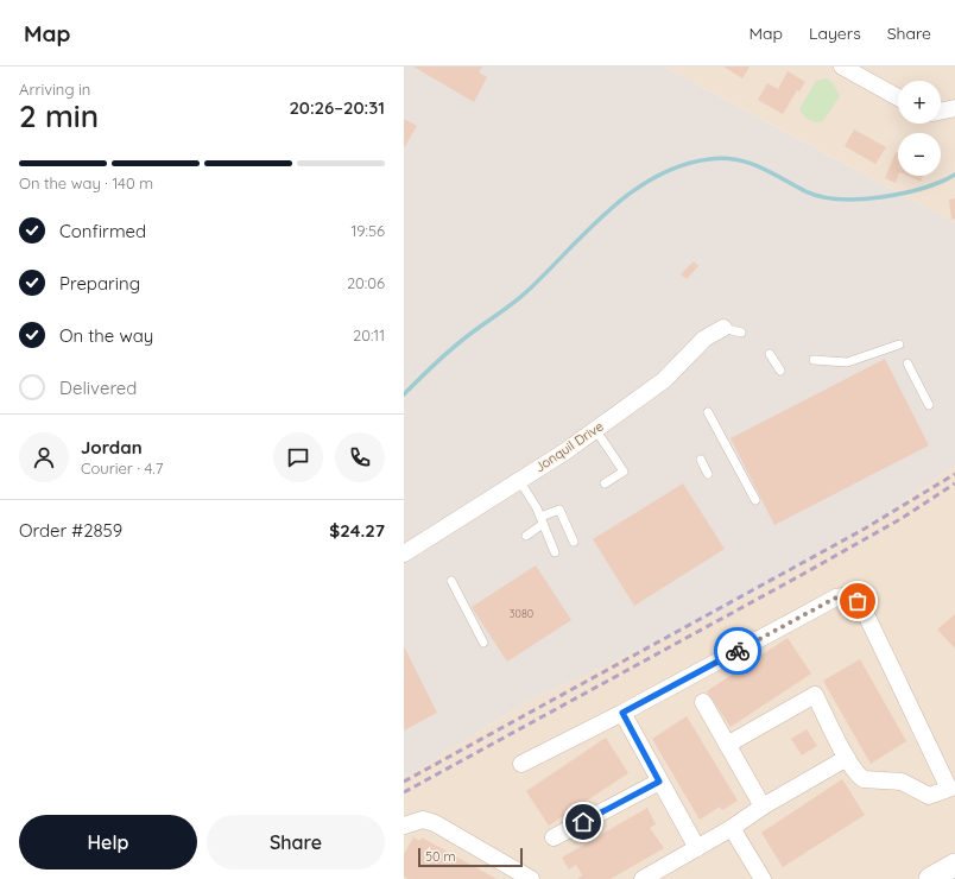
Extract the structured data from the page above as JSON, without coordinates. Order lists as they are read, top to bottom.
{
  "streets": {
    "street": ["Jonquil Drive"]
  },
  "house_numbers": ["3080"],
  "scale_bar": "50 m",
  "page": {
    "header": "Map",
    "nav": ["Map", "Layers", "Share"],
    "heading": ["2 min", "Arriving in", "20:26–20:31"],
    "panel": [
      "Jordan",
      "Courier · 4.7",
      "Order #2859",
      "$24.27"
    ],
    "map_buttons": ["+", "−"],
    "bar": "On the way · 140 m",
    "list": [
      ["Confirmed", "19:56"],
      ["Preparing", "20:06"],
      ["On the way", "20:11"],
      "Delivered"
    ],
    "buttons": ["Help", "Share"],
    "scale": "50 m"
  }
}
